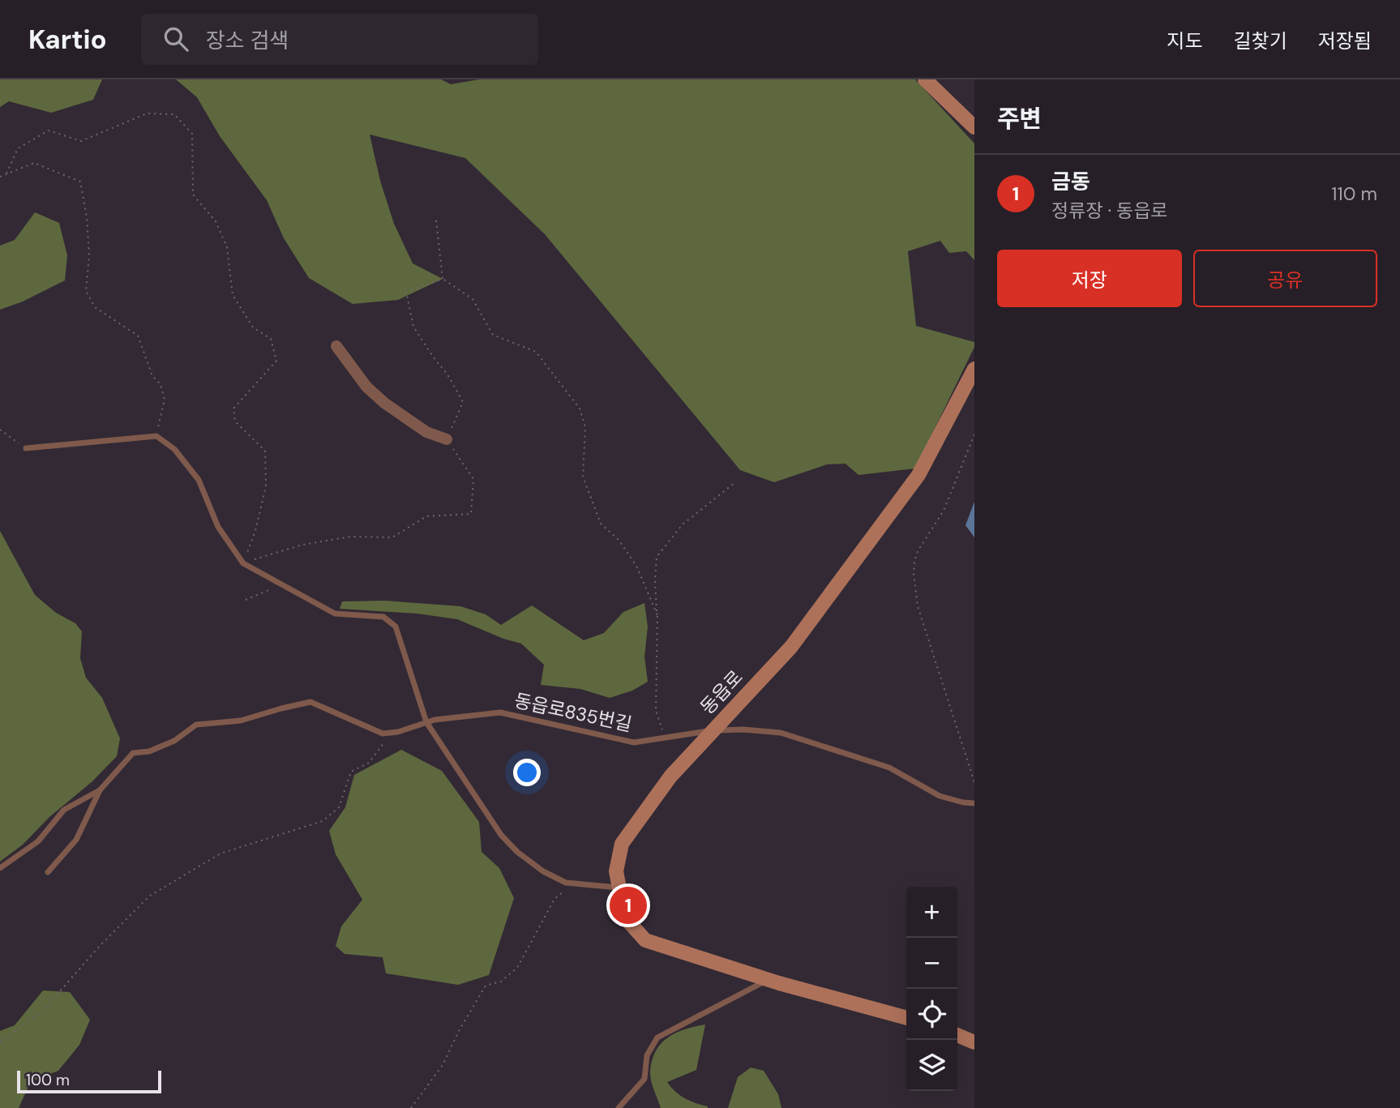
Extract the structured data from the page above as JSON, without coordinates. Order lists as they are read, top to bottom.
{
  "streets": {
    "street": ["동읍로"],
    "lane": ["동읍로835번길"]
  },
  "crossings": [
    ["동읍로", "동읍로835번길"]
  ],
  "scale_bar": "100 m",
  "page": {
    "header": "Kartio",
    "search": "장소 검색",
    "nav": ["지도", "길찾기", "저장됨"],
    "heading": "주변",
    "list": [
      {
        "mark": "1",
        "name": "금동",
        "note": "정류장 · 동읍로",
        "value": "110 m"
      }
    ],
    "buttons": ["저장", "공유"],
    "pins": "1",
    "map_buttons": ["+", "−"],
    "scale": "100 m"
  }
}
